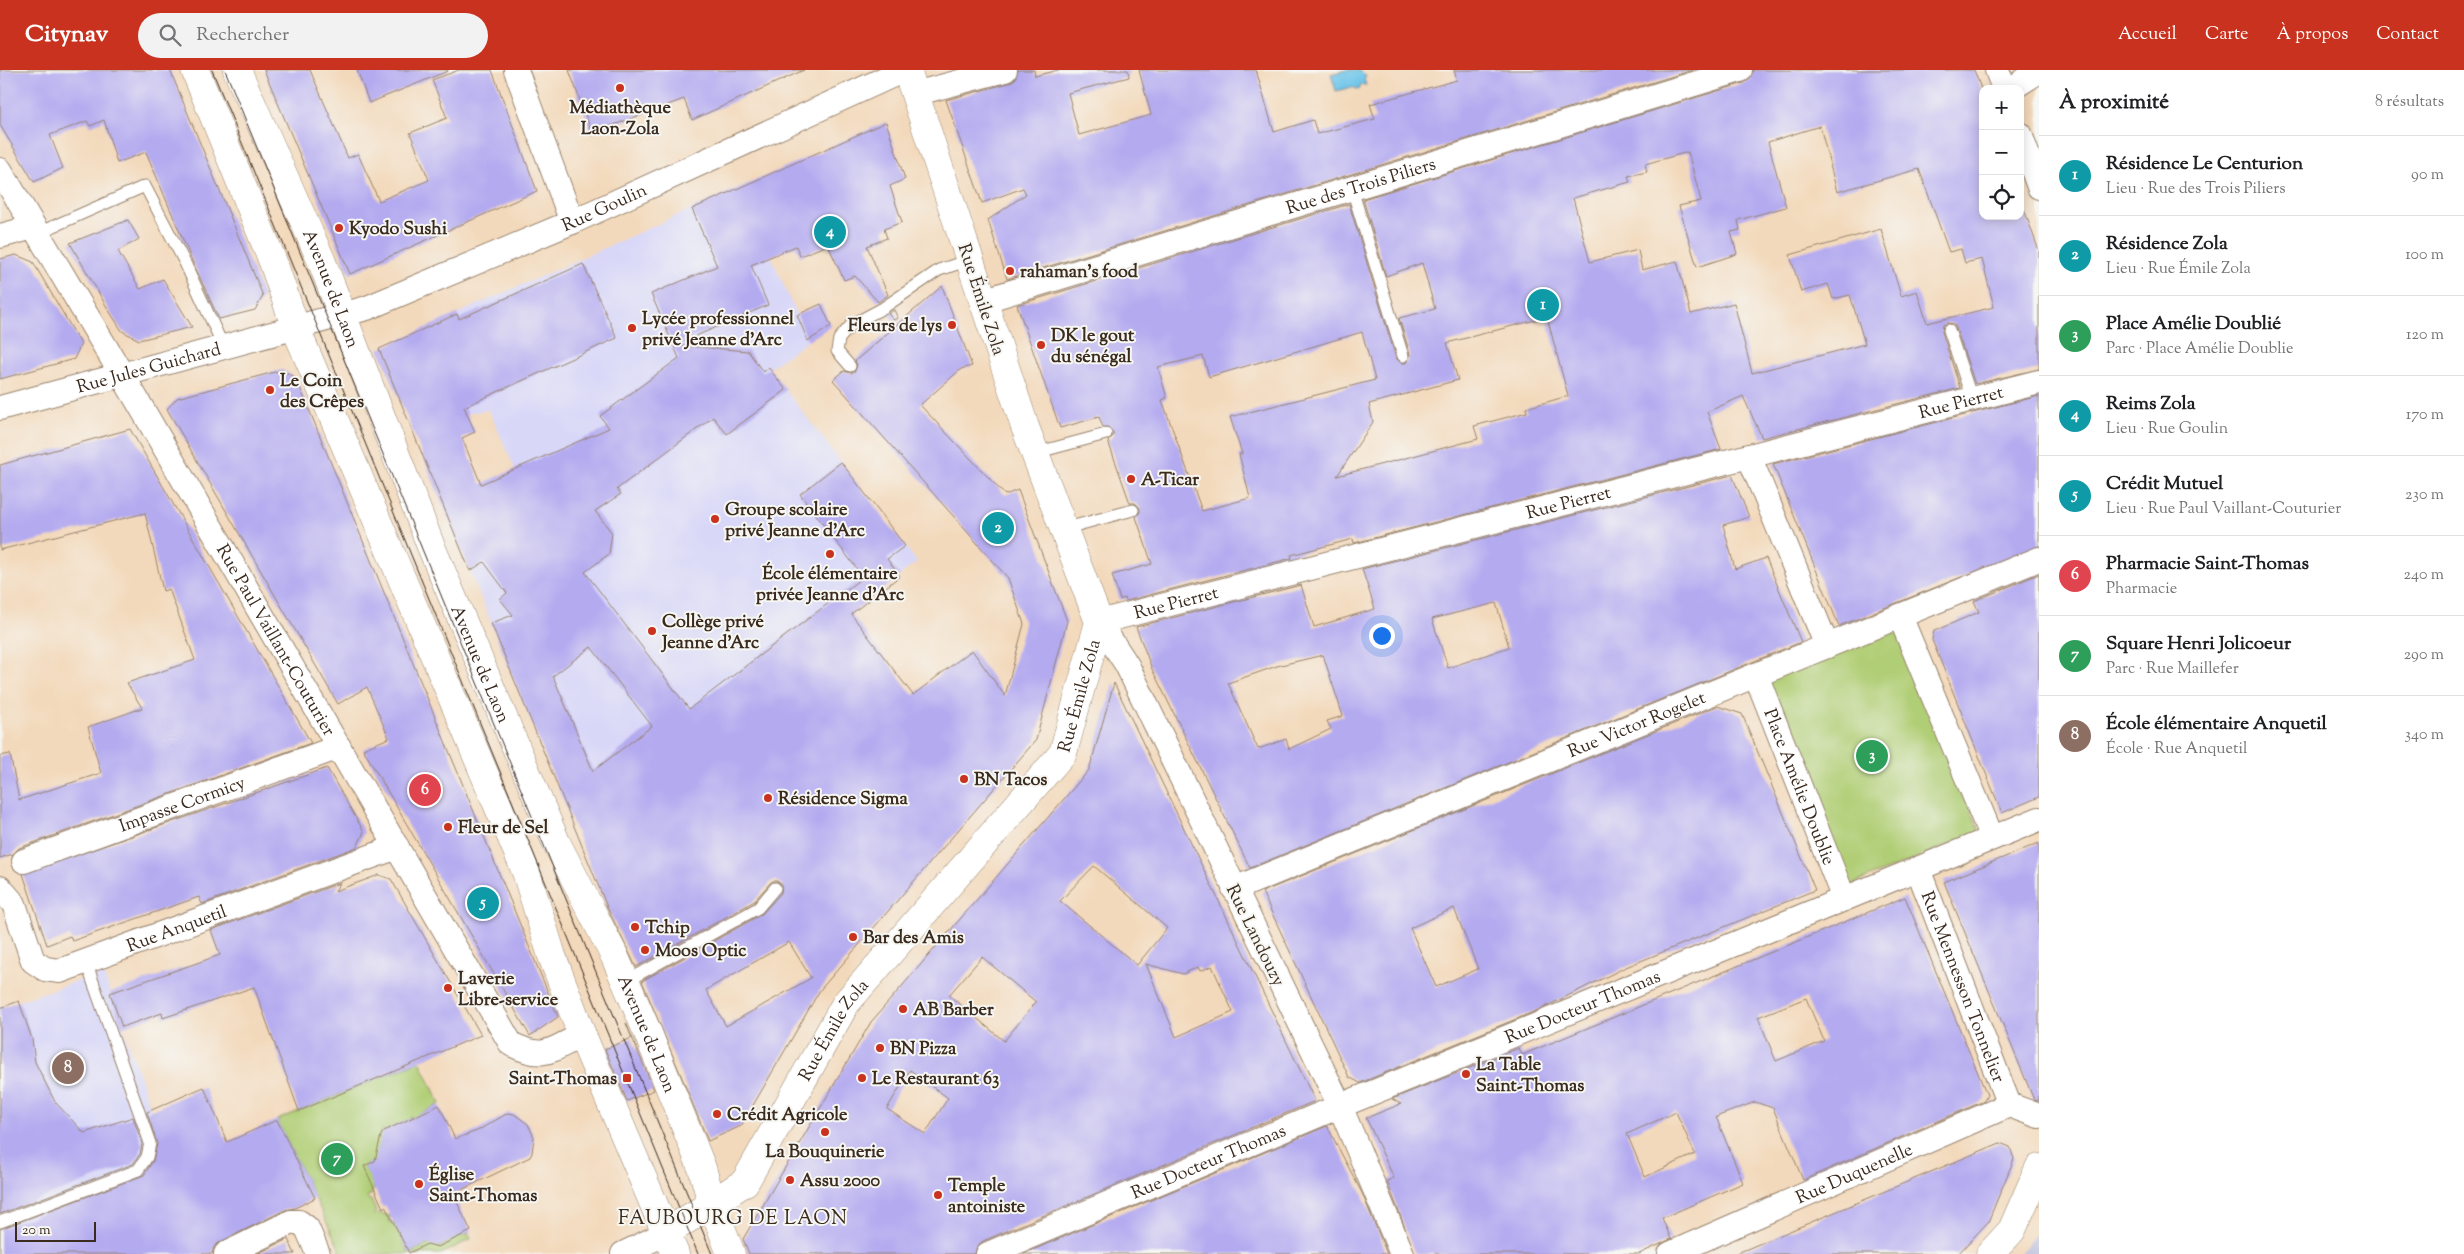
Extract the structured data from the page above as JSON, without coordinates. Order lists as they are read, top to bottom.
{
  "streets": {
    "main road": ["Avenue de Laon", "Rue Émile Zola"],
    "street": [
      "Rue des Trois Piliers",
      "Rue Goulin",
      "Rue Jules Guichard",
      "Rue Pierret",
      "Rue Paul Vaillant-Couturier",
      "Rue Victor Rogelet",
      "Place Amélie Doublie",
      "Impasse Cormicy",
      "Rue Anquetil",
      "Rue Landouzy",
      "Rue Mennesson Tonnelier",
      "Rue Docteur Thomas",
      "Rue Duquenelle"
    ]
  },
  "crossings": [
    ["Rue des Trois Piliers", "Rue Émile Zola"],
    ["Rue Goulin", "Avenue de Laon"],
    ["Rue Goulin", "Rue Émile Zola"],
    ["Rue Goulin", "Rue Jules Guichard"],
    ["Avenue de Laon", "Rue Émile Zola"],
    ["Avenue de Laon", "Rue Jules Guichard"],
    ["Avenue de Laon", "Rue Paul Vaillant-Couturier"],
    ["Rue Émile Zola", "Rue Pierret"],
    ["Rue Émile Zola", "Rue Landouzy"],
    ["Rue Jules Guichard", "Rue Paul Vaillant-Couturier"],
    ["Rue Pierret", "Rue Landouzy"],
    ["Rue Paul Vaillant-Couturier", "Impasse Cormicy"],
    ["Rue Paul Vaillant-Couturier", "Rue Anquetil"],
    ["Rue Victor Rogelet", "Place Amélie Doublie"],
    ["Rue Victor Rogelet", "Rue Landouzy"],
    ["Place Amélie Doublie", "Rue Docteur Thomas"],
    ["Rue Landouzy", "Rue Docteur Thomas"],
    ["Rue Mennesson Tonnelier", "Rue Docteur Thomas"],
    ["Rue Mennesson Tonnelier", "Rue Duquenelle"]
  ],
  "districts": ["FAUBOURG DE LAON"],
  "places": {
    "other": [
      "Médiathèque Laon-Zola",
      "Kyodo Sushi",
      "rahaman's food",
      "Fleurs de lys",
      "Lycée professionnel privé Jeanne d'Arc",
      "DK le gout du sénégal",
      "Le Coin des Crêpes",
      "A-Ticar",
      "Groupe scolaire privé Jeanne d'Arc",
      "École élémentaire privée Jeanne d'Arc",
      "Collège privé Jeanne d'Arc",
      "BN Tacos",
      "Résidence Sigma",
      "Fleur de Sel",
      "Tchip",
      "Bar des Amis",
      "Moos Optic",
      "Laverie Libre-service",
      "AB Barber",
      "BN Pizza",
      "La Table Saint-Thomas",
      "Le Restaurant 63",
      "Crédit Agricole",
      "La Bouquinerie",
      "Assu 2000",
      "Église Saint-Thomas",
      "Temple antoiniste"
    ],
    "transit": ["Saint-Thomas"]
  },
  "scale_bar": "20 m",
  "page": {
    "header": "Citynav",
    "search": "Rechercher",
    "nav": [
      "Accueil",
      "Carte",
      "À propos",
      "Contact"
    ],
    "heading": ["À proximité", "8 résultats"],
    "map_buttons": ["+", "−"],
    "list": [
      {
        "mark": "1",
        "name": "Résidence Le Centurion",
        "note": "Lieu · Rue des Trois Piliers",
        "value": "90 m"
      },
      {
        "mark": "2",
        "name": "Résidence Zola",
        "note": "Lieu · Rue Émile Zola",
        "value": "100 m"
      },
      {
        "mark": "3",
        "name": "Place Amélie Doublié",
        "note": "Parc · Place Amélie Doublie",
        "value": "120 m"
      },
      {
        "mark": "4",
        "name": "Reims Zola",
        "note": "Lieu · Rue Goulin",
        "value": "170 m"
      },
      {
        "mark": "5",
        "name": "Crédit Mutuel",
        "note": "Lieu · Rue Paul Vaillant-Couturier",
        "value": "230 m"
      },
      {
        "mark": "6",
        "name": "Pharmacie Saint-Thomas",
        "note": "Pharmacie",
        "value": "240 m"
      },
      {
        "mark": "7",
        "name": "Square Henri Jolicoeur",
        "note": "Parc · Rue Maillefer",
        "value": "290 m"
      },
      {
        "mark": "8",
        "name": "École élémentaire Anquetil",
        "note": "École · Rue Anquetil",
        "value": "340 m"
      }
    ],
    "pins": [
      "4",
      "1",
      "2",
      "3",
      "6",
      "5",
      "8",
      "7"
    ],
    "scale": "20 m"
  }
}
